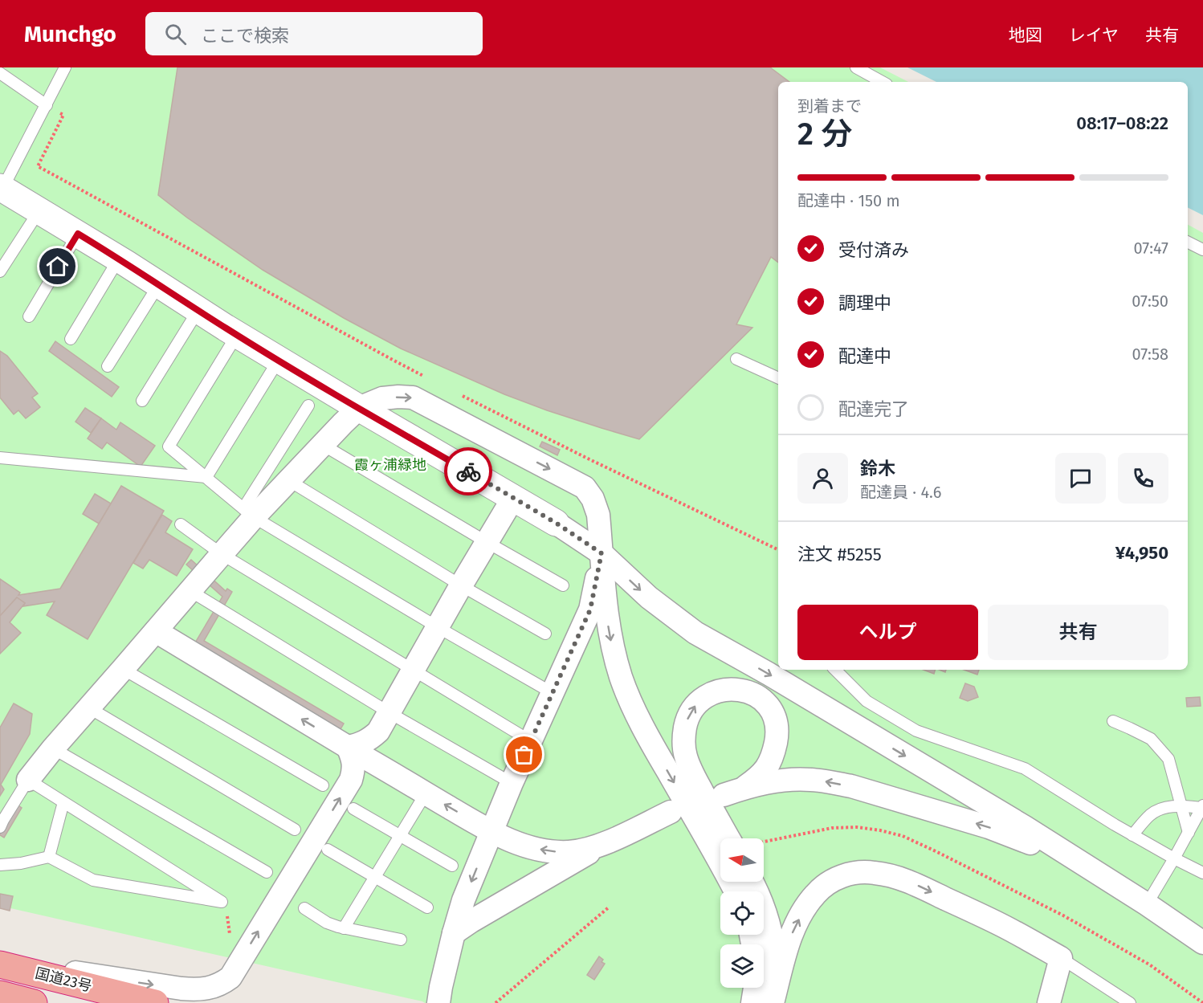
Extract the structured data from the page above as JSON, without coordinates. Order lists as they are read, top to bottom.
{
  "streets": {
    "highway": ["国道23号"]
  },
  "parks": ["霞ヶ浦緑地"],
  "north": "left",
  "page": {
    "header": "Munchgo",
    "search": "ここで検索",
    "nav": ["地図", "レイヤ", "共有"],
    "heading": ["2 分", "到着まで", "08:17–08:22"],
    "panel": [
      "鈴木",
      "配達員 · 4.6",
      "注文 #5255",
      "¥4,950"
    ],
    "bar": "配達中 · 150 m",
    "list": [
      ["受付済み", "07:47"],
      ["調理中", "07:50"],
      ["配達中", "07:58"],
      "配達完了"
    ],
    "buttons": ["ヘルプ", "共有"]
  }
}
